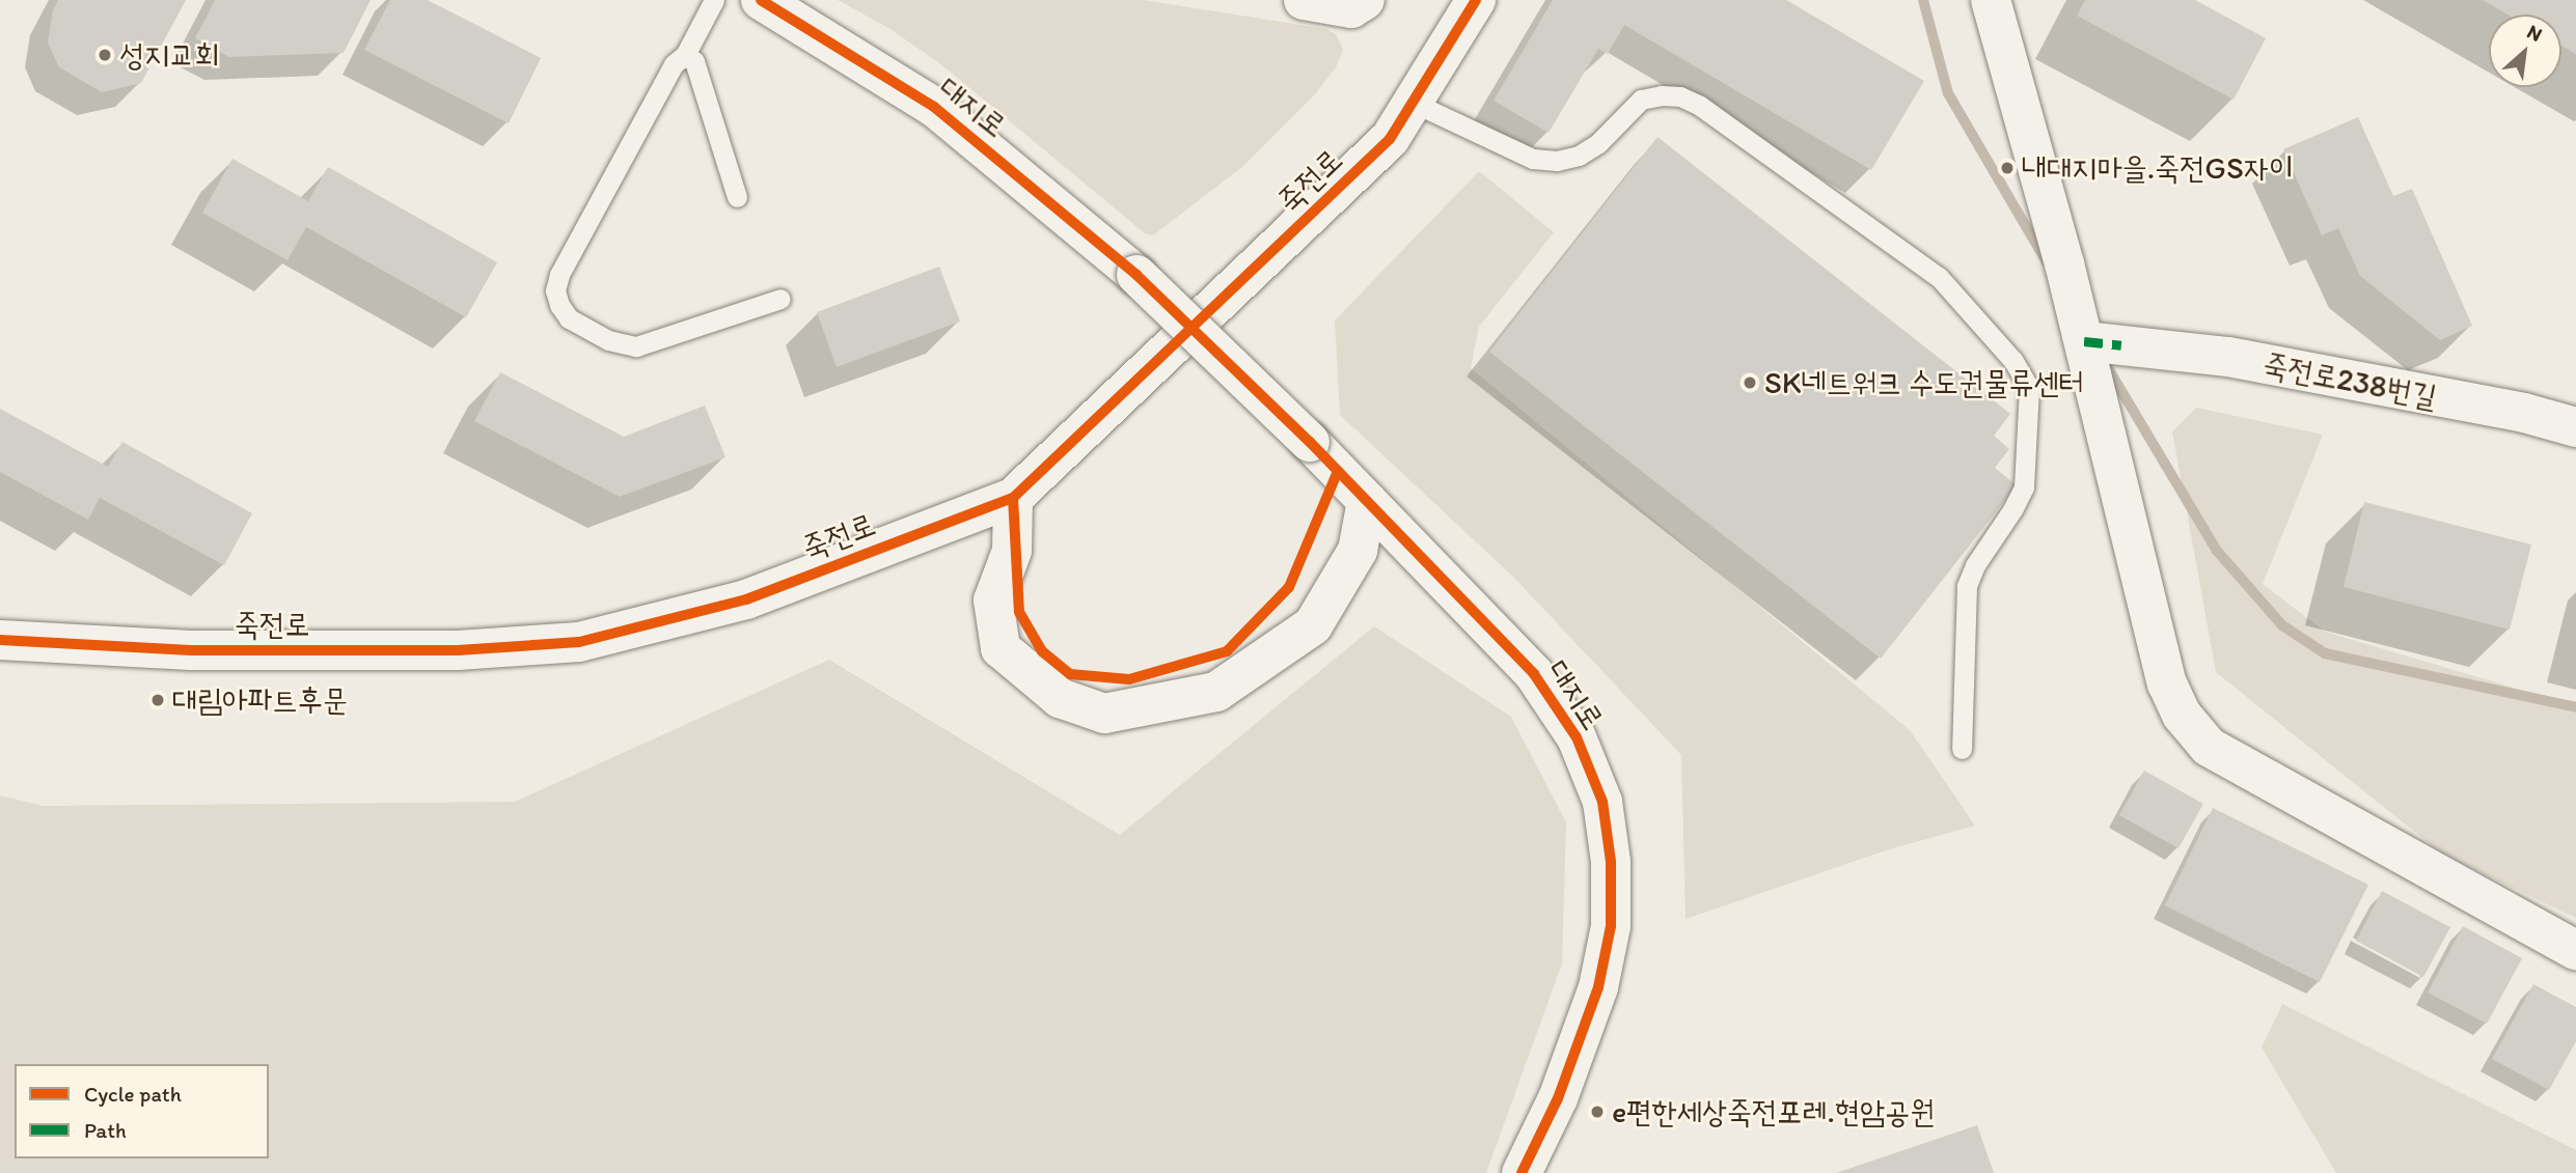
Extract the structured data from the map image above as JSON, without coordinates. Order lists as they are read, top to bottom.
{
  "streets": {
    "street": ["대지로", "죽전로", "죽전로238번길"]
  },
  "places": [
    "성지교회",
    "내대지마을.죽전GS자이",
    "SK네트워크 수도권물류센터",
    "대림아파트후문",
    "e편한세상죽전포레.현암공원"
  ],
  "legend": ["Cycle path", "Path"],
  "north": "top right"
}
